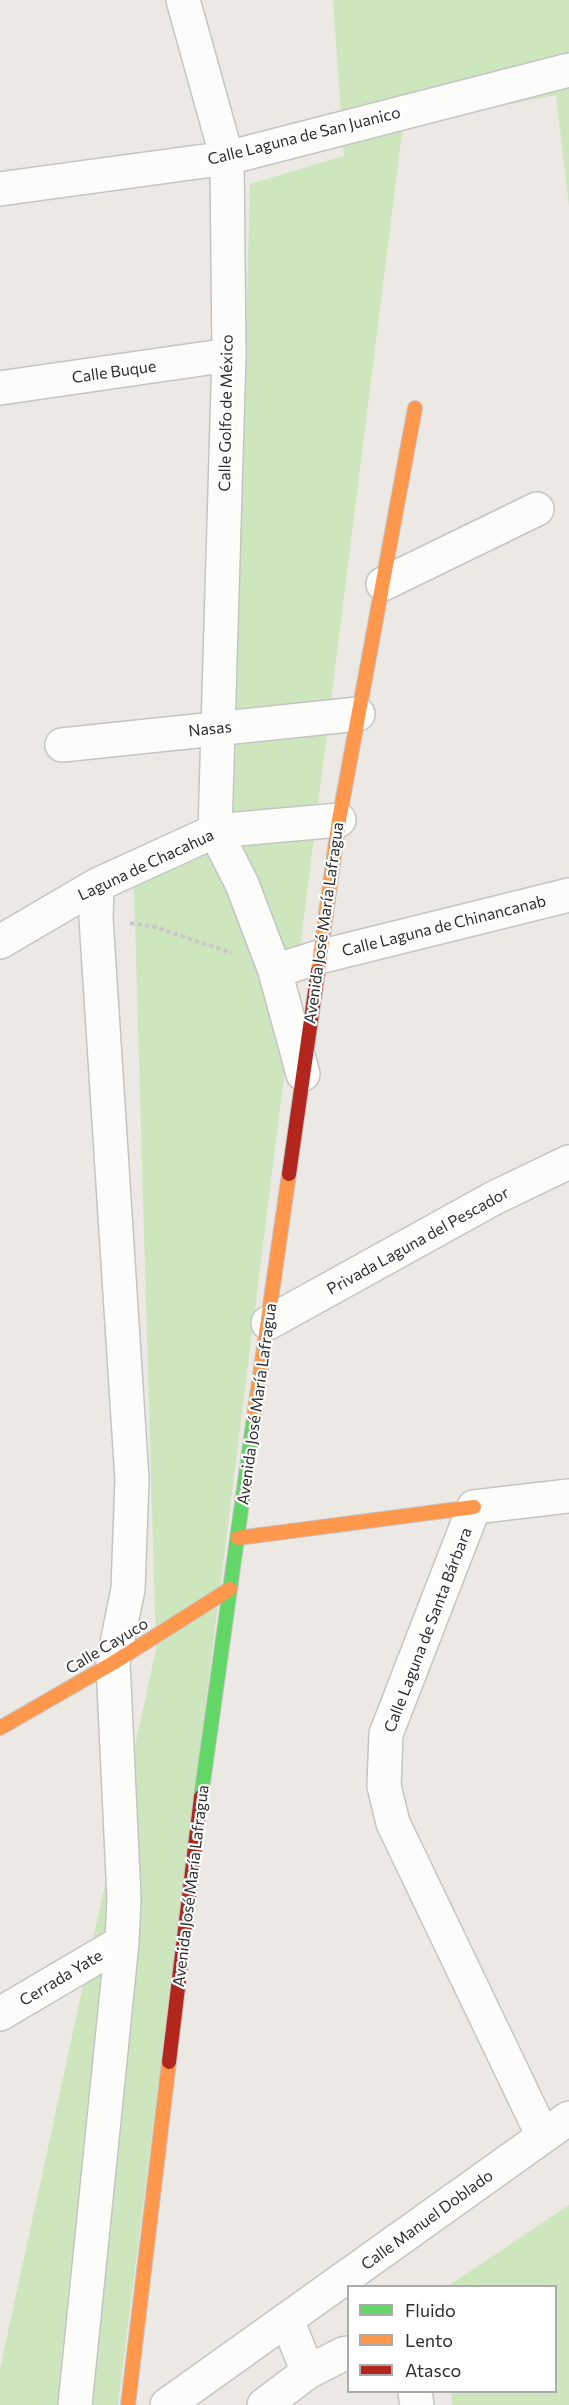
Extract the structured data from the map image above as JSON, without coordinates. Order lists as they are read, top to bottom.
{
  "streets": {
    "main road": ["Avenida José María Lafragua", "Calle Laguna de Santa Bárbara", "Calle Cayuco"],
    "street": [
      "Calle Laguna de San Juanico",
      "Calle Buque",
      "Calle Golfo de México",
      "Nasas",
      "Laguna de Chacahua",
      "Calle Laguna de Chinancanab",
      "Privada Laguna del Pescador",
      "Cerrada Yate",
      "Calle Manuel Doblado"
    ]
  },
  "crossings": [
    ["Calle Laguna de San Juanico", "Calle Golfo de México"],
    ["Calle Buque", "Calle Golfo de México"],
    ["Calle Golfo de México", "Nasas"],
    ["Calle Golfo de México", "Laguna de Chacahua"],
    ["Nasas", "Avenida José María Lafragua"],
    ["Laguna de Chacahua", "Avenida José María Lafragua"],
    ["Avenida José María Lafragua", "Calle Laguna de Chinancanab"],
    ["Avenida José María Lafragua", "Privada Laguna del Pescador"],
    ["Avenida José María Lafragua", "Calle Laguna de Santa Bárbara"],
    ["Avenida José María Lafragua", "Calle Cayuco"],
    ["Calle Laguna de Santa Bárbara", "Calle Manuel Doblado"]
  ],
  "legend": ["Fluido", "Lento", "Atasco"]
}
